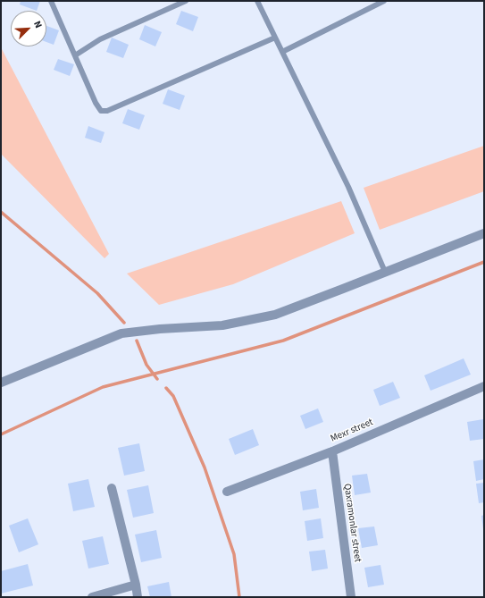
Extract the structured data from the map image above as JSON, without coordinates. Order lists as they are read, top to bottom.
{
  "streets": {
    "street": ["Mexr street", "Qaxramonlar street"]
  },
  "crossings": [
    ["Mexr street", "Qaxramonlar street"]
  ],
  "north": "top right"
}
